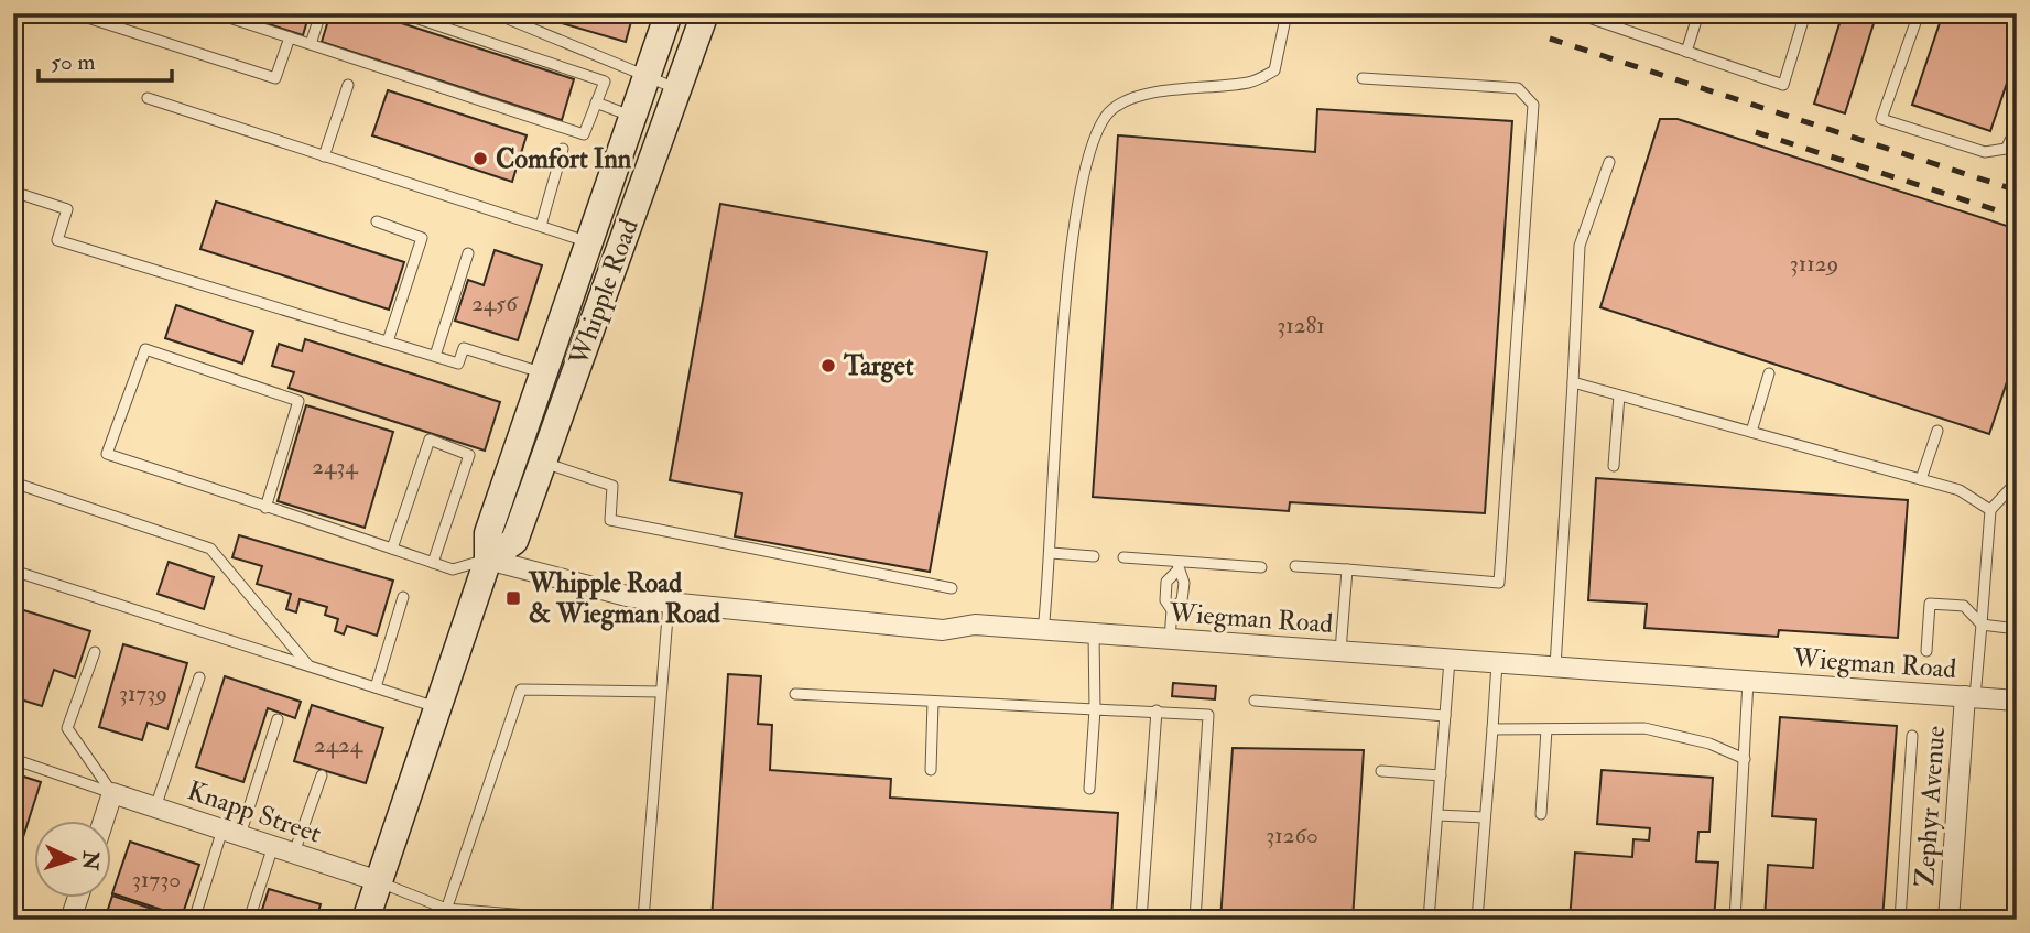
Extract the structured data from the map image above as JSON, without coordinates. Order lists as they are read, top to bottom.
{
  "streets": {
    "main road": ["Whipple Road"],
    "street": ["Wiegman Road", "Zephyr Avenue", "Knapp Street"]
  },
  "crossings": [
    ["Whipple Road", "Wiegman Road"],
    ["Whipple Road", "Knapp Street"],
    ["Wiegman Road", "Zephyr Avenue"]
  ],
  "places": {
    "other": ["Comfort Inn", "Target"],
    "transit": ["Whipple Road & Wiegman Road"]
  },
  "house_numbers": [
    "31129",
    "2456",
    "31281",
    "2434",
    "31739",
    "2424",
    "31260",
    "31730"
  ],
  "scale_bar": "50 m",
  "north": "right"
}
